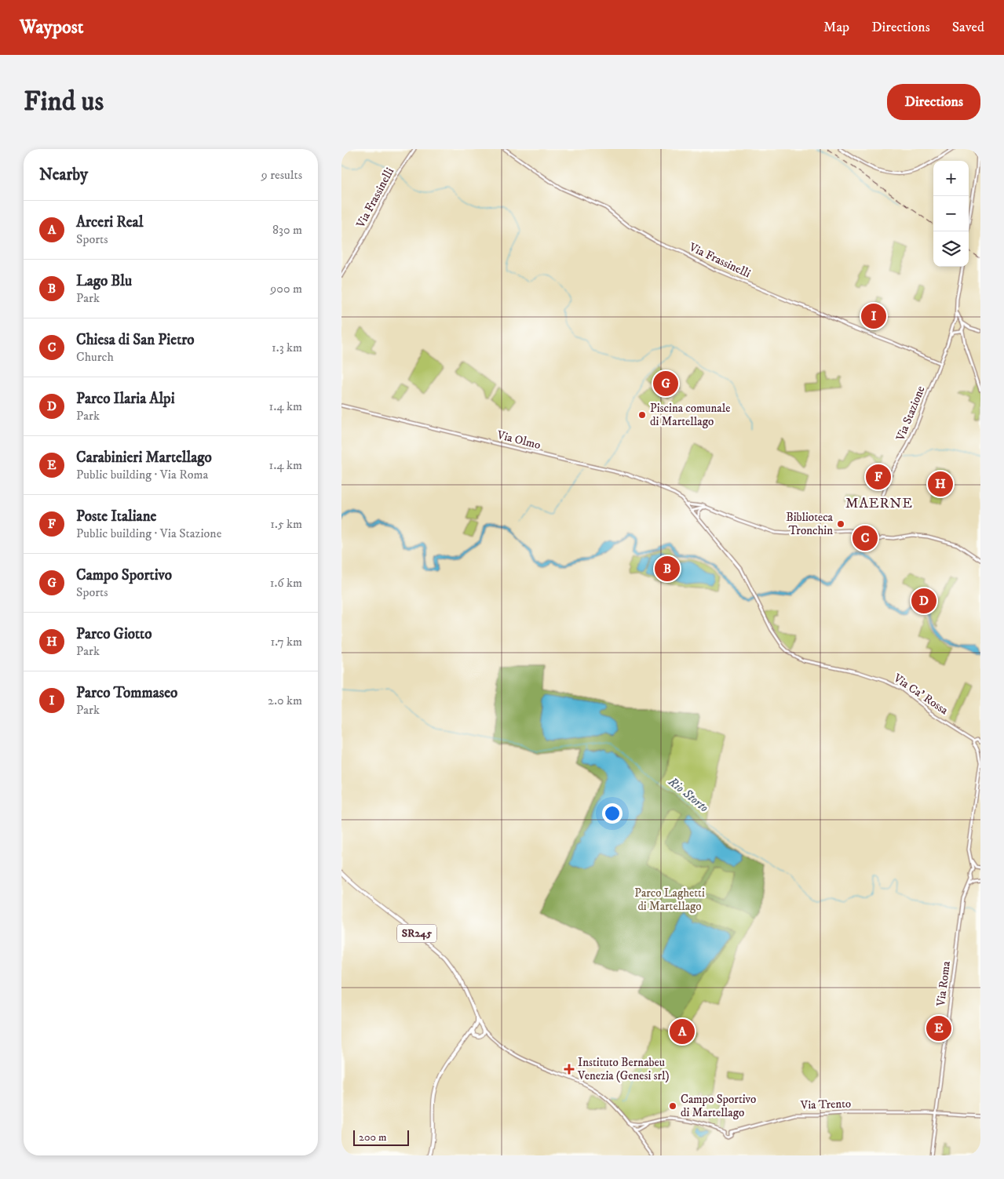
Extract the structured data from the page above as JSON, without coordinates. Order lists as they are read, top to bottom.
{
  "streets": {
    "main road": ["SR245"],
    "street": [
      "Via Frassinelli",
      "Via Stazione",
      "Via Olmo",
      "Via Ca' Rossa",
      "Via Roma",
      "Via Trento"
    ]
  },
  "crossings": [
    ["Via Frassinelli", "Via Stazione"],
    ["Via Olmo", "Via Ca' Rossa"],
    ["Via Roma", "Via Trento"]
  ],
  "districts": ["MAERNE"],
  "water": ["Rio Storto"],
  "parks": ["Parco Laghetti di Martellago"],
  "places": {
    "other": ["Piscina comunale di Martellago", "Biblioteca Tronchin", "Campo Sportivo di Martellago"],
    "health": ["Instituto Bernabeu Venezia (Genesi srl)"]
  },
  "scale_bar": "200 m",
  "page": {
    "header": "Waypost",
    "nav": ["Map", "Directions", "Saved"],
    "buttons": "Directions",
    "title": "Find us",
    "heading": ["Nearby", "9 results"],
    "map_buttons": ["+", "−"],
    "list": [
      {
        "mark": "A",
        "name": "Arceri Real",
        "note": "Sports",
        "value": "830 m"
      },
      {
        "mark": "B",
        "name": "Lago Blu",
        "note": "Park",
        "value": "900 m"
      },
      {
        "mark": "C",
        "name": "Chiesa di San Pietro",
        "note": "Church",
        "value": "1.3 km"
      },
      {
        "mark": "D",
        "name": "Parco Ilaria Alpi",
        "note": "Park",
        "value": "1.4 km"
      },
      {
        "mark": "E",
        "name": "Carabinieri Martellago",
        "note": "Public building · Via Roma",
        "value": "1.4 km"
      },
      {
        "mark": "F",
        "name": "Poste Italiane",
        "note": "Public building · Via Stazione",
        "value": "1.5 km"
      },
      {
        "mark": "G",
        "name": "Campo Sportivo",
        "note": "Sports",
        "value": "1.6 km"
      },
      {
        "mark": "H",
        "name": "Parco Giotto",
        "note": "Park",
        "value": "1.7 km"
      },
      {
        "mark": "I",
        "name": "Parco Tommaseo",
        "note": "Park",
        "value": "2.0 km"
      }
    ],
    "pins": [
      "I",
      "G",
      "F",
      "H",
      "C",
      "B",
      "D",
      "E",
      "A"
    ],
    "scale": "200 m"
  }
}
